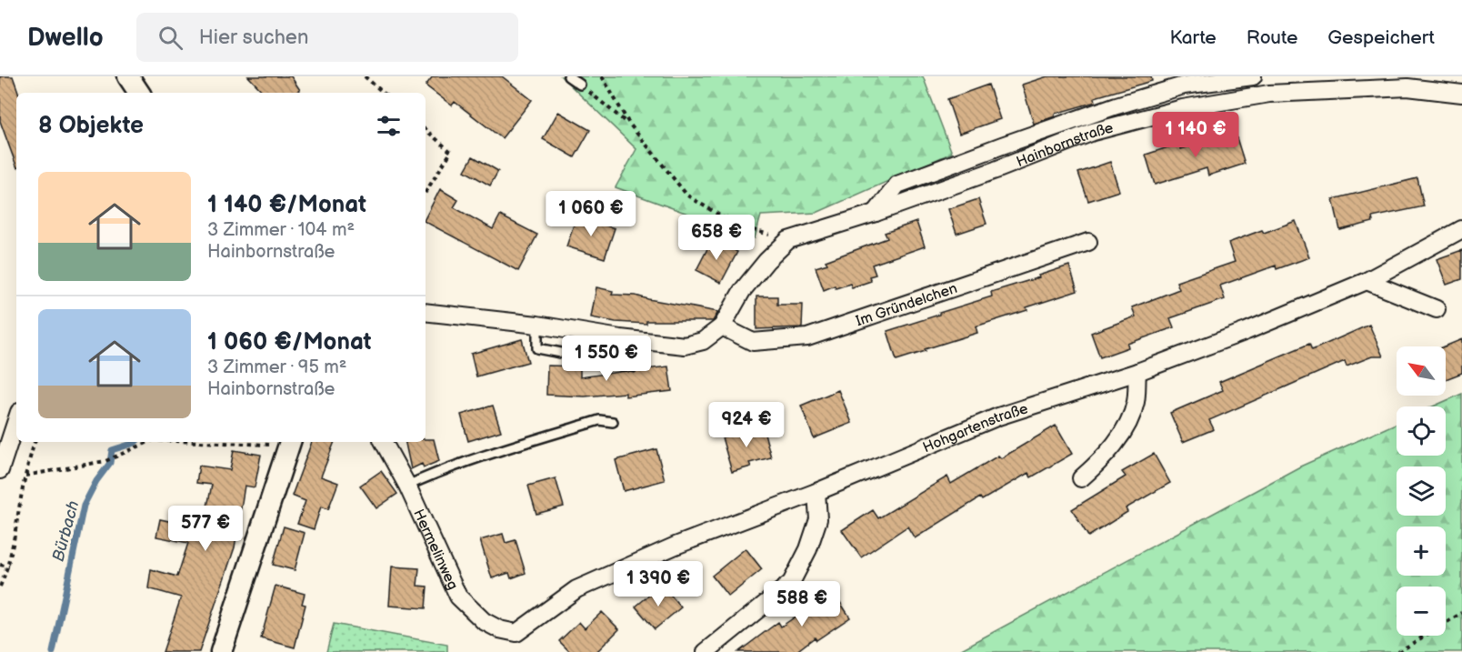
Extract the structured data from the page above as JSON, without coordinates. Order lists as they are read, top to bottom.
{
  "streets": {
    "street": [
      "Hainbornstraße",
      "Im Gründelchen",
      "Hohgartenstraße",
      "Hermelinweg"
    ]
  },
  "crossings": [
    ["Hainbornstraße", "Im Gründelchen"],
    ["Hohgartenstraße", "Hermelinweg"]
  ],
  "water": ["Bürbach"],
  "north": "top left",
  "page": {
    "header": "Dwello",
    "search": "Hier suchen",
    "nav": ["Karte", "Route", "Gespeichert"],
    "heading": "8 Objekte",
    "price": [
      "1 140 €",
      "1 060 €",
      "658 €",
      "1 550 €",
      "924 €",
      "577 €",
      "1 390 €",
      "588 €"
    ],
    "list": [
      {
        "name": "1 140 €/Monat",
        "note": "3 Zimmer · 104 m² · Hainbornstraße"
      },
      {
        "name": "1 060 €/Monat",
        "note": "3 Zimmer · 95 m² · Hainbornstraße"
      }
    ],
    "map_buttons": ["+", "−"]
  }
}
